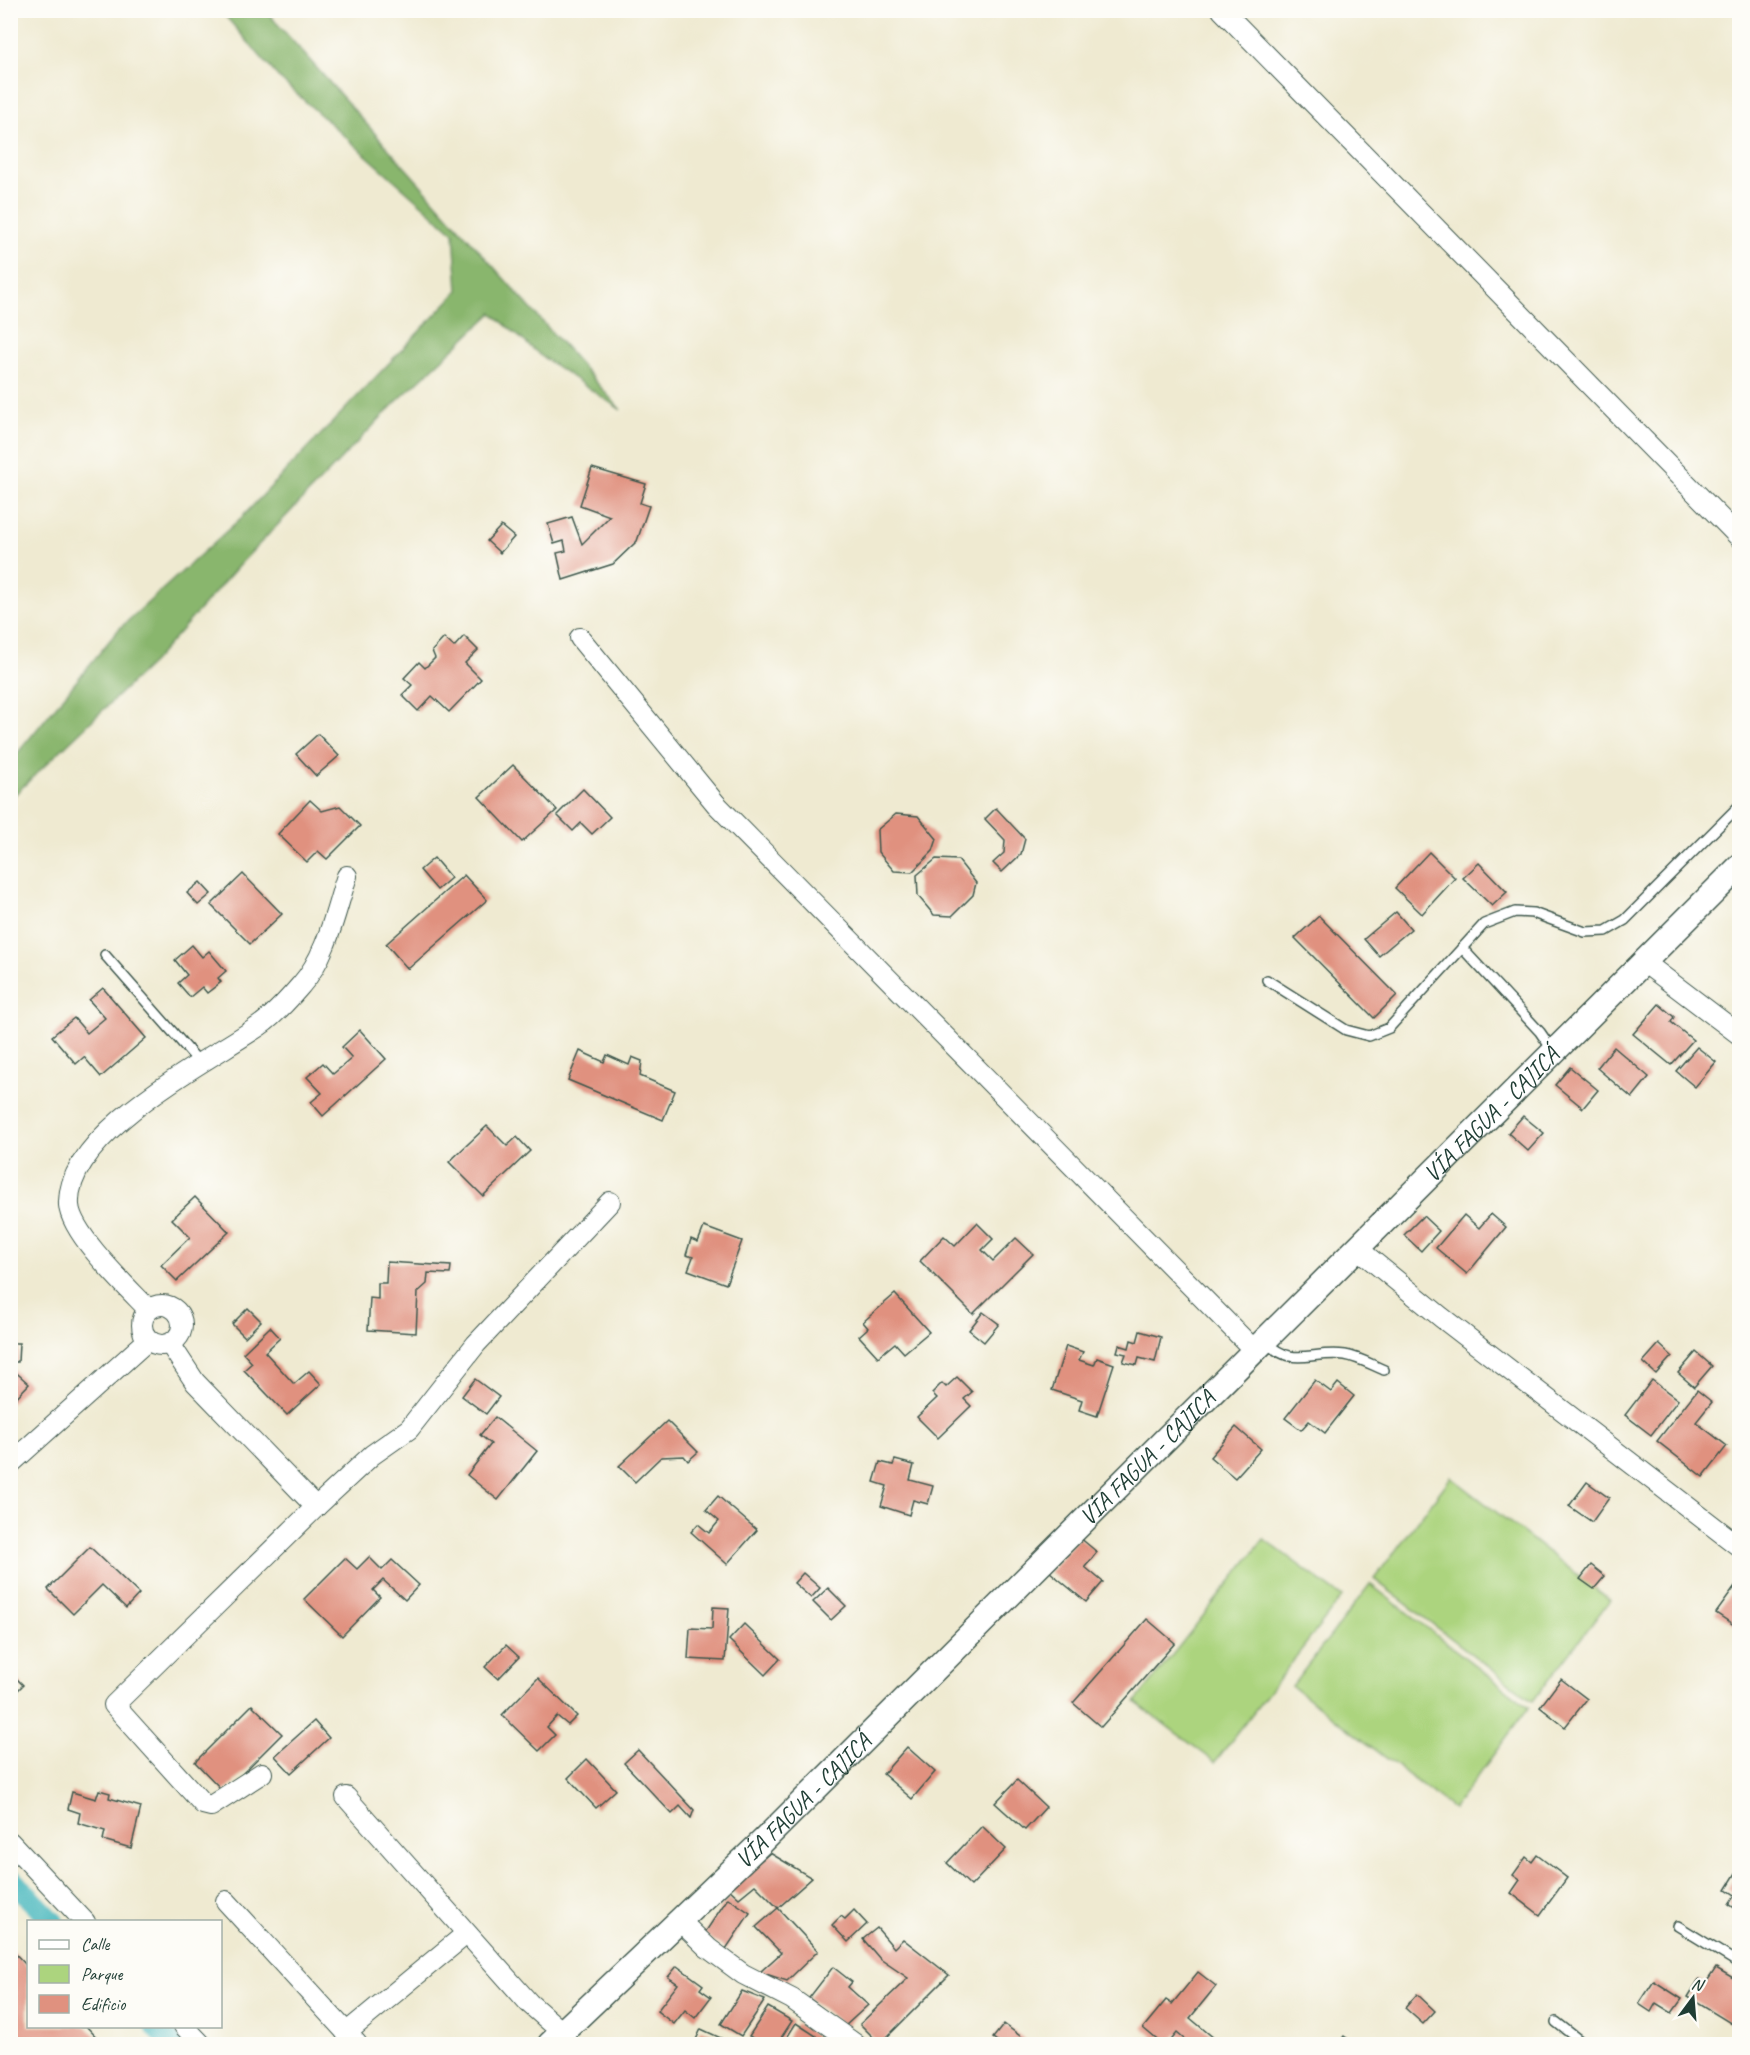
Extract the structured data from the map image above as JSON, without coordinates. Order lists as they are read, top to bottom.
{
  "streets": {
    "street": ["VÍA FAGUA - CAJICÁ"]
  },
  "legend": ["Calle", "Parque", "Edificio"],
  "north": "top"
}
